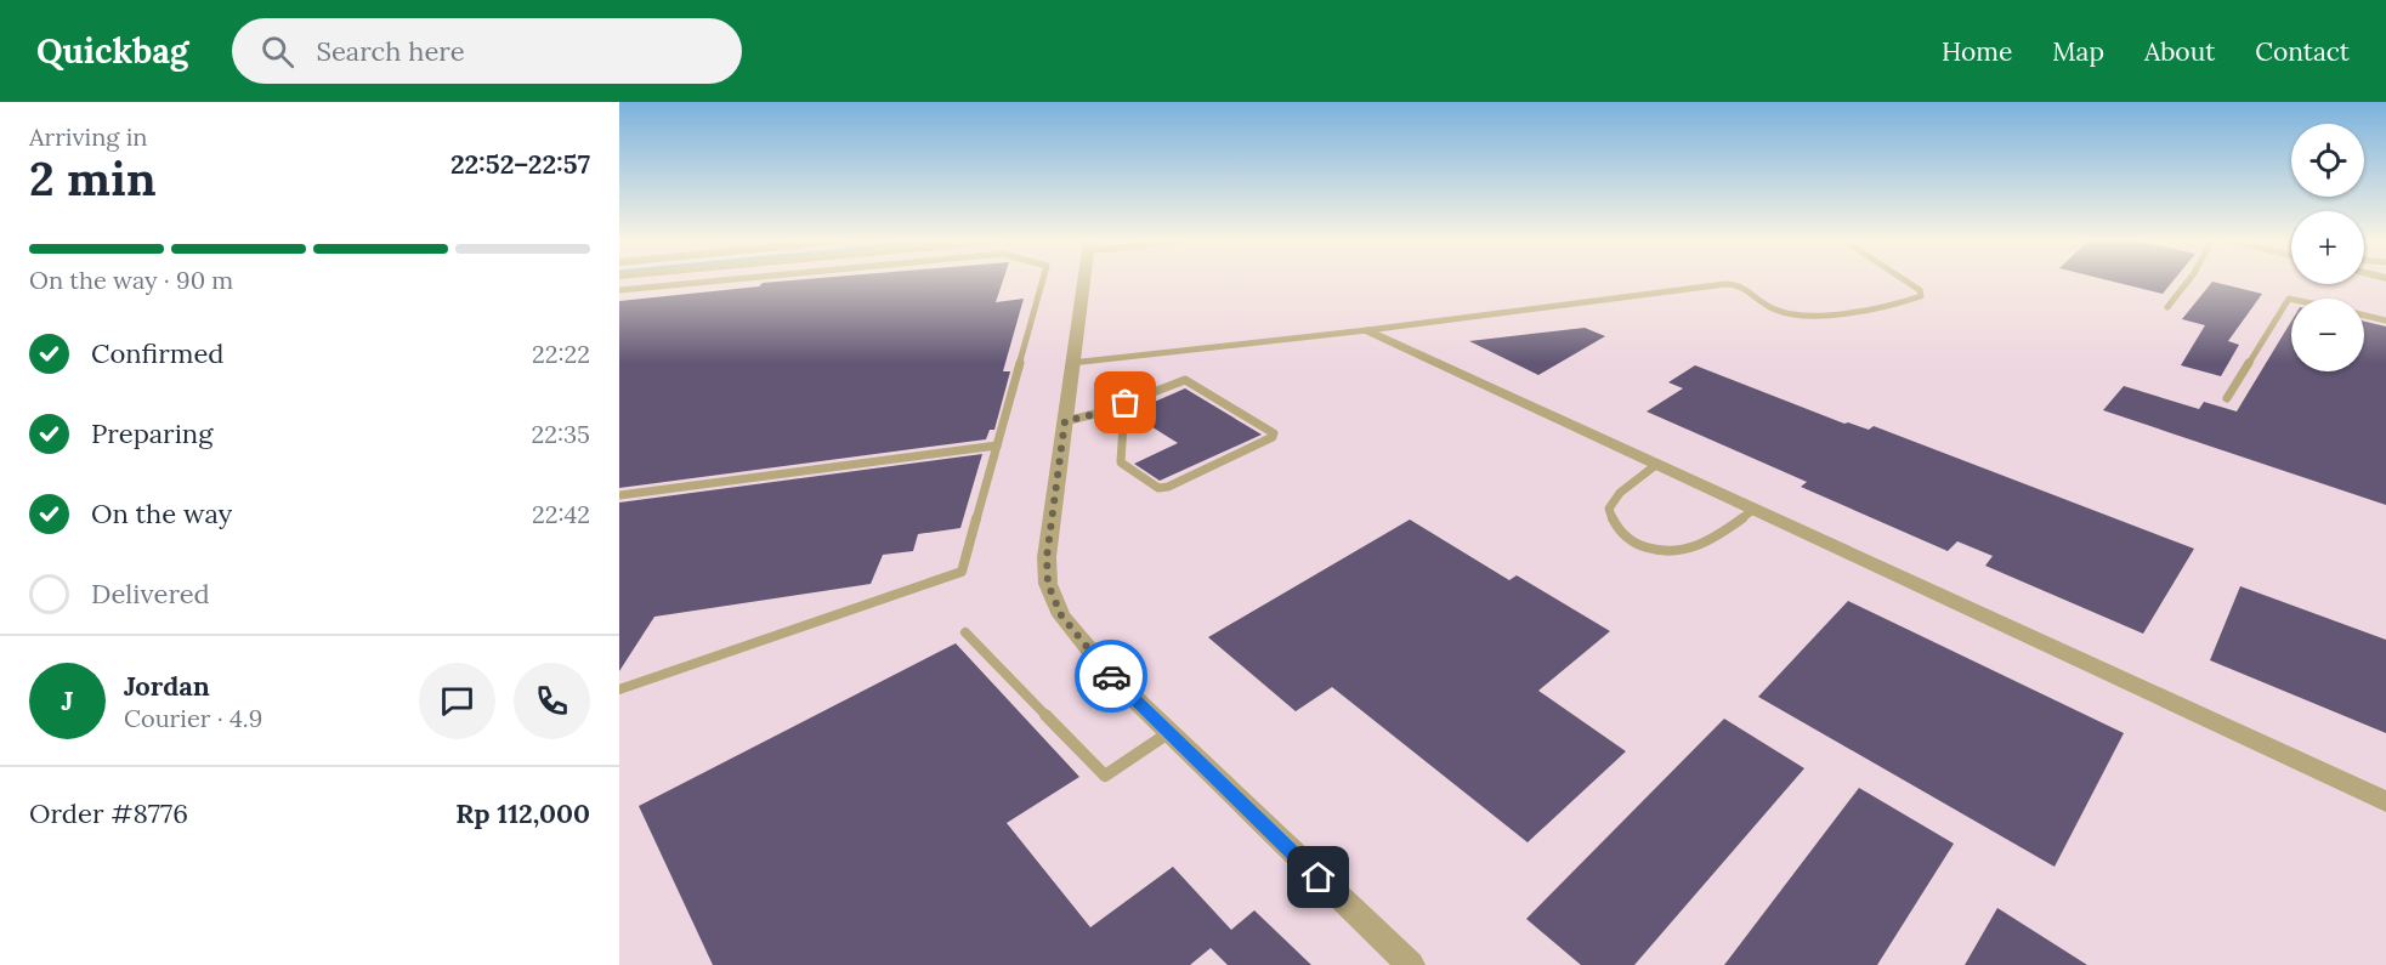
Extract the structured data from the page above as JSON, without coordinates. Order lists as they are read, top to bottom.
{
  "page": {
    "header": "Quickbag",
    "search": "Search here",
    "nav": [
      "Home",
      "Map",
      "About",
      "Contact"
    ],
    "heading": ["2 min", "Arriving in", "22:52–22:57"],
    "panel": [
      "Jordan",
      "Courier · 4.9",
      "Order #8776",
      "Rp 112,000"
    ],
    "map_buttons": ["+", "−"],
    "bar": "On the way · 90 m",
    "list": [
      ["Confirmed", "22:22"],
      ["Preparing", "22:35"],
      ["On the way", "22:42"],
      "Delivered"
    ],
    "round": "J"
  }
}
